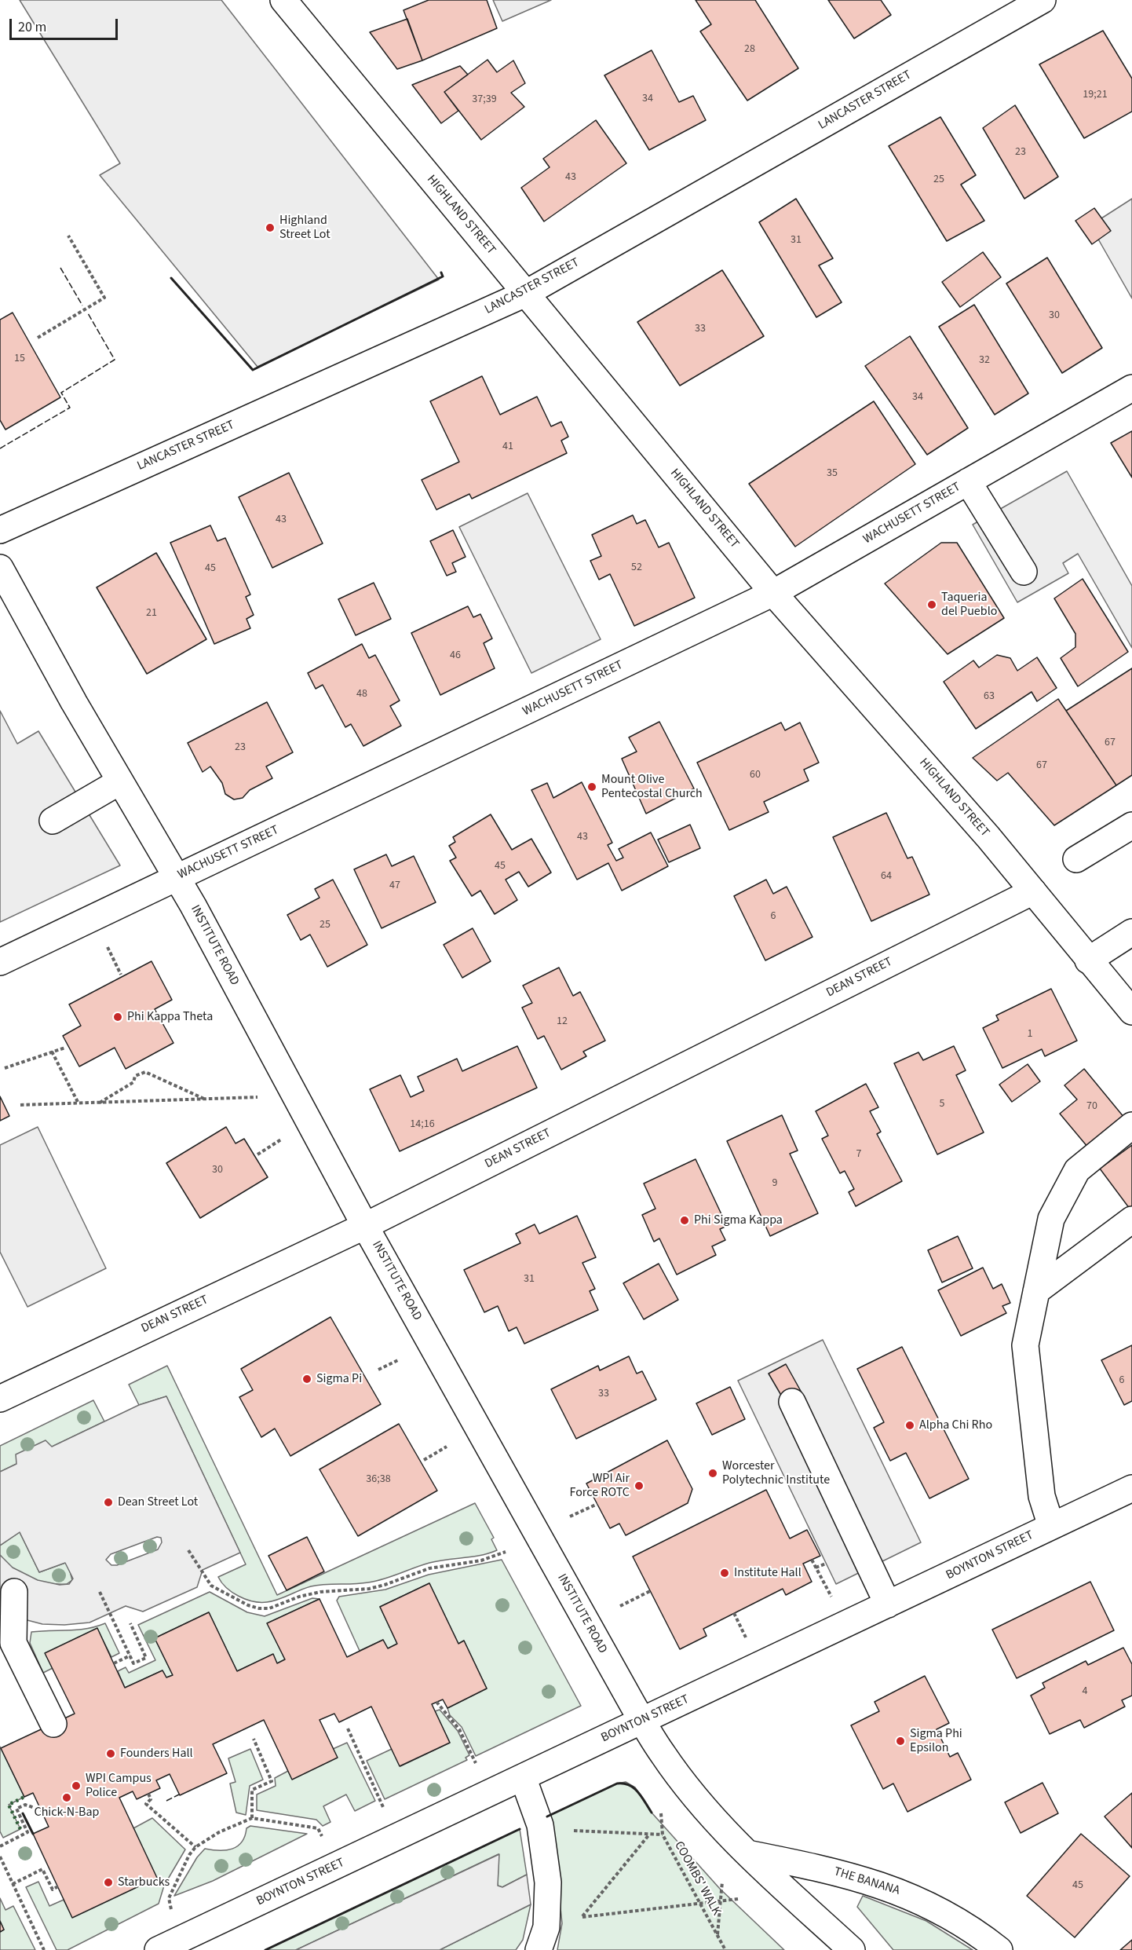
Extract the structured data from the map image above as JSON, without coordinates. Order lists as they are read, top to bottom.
{
  "streets": {
    "main road": [
      "LANCASTER STREET",
      "HIGHLAND STREET",
      "WACHUSETT STREET",
      "INSTITUTE ROAD",
      "DEAN STREET",
      "BOYNTON STREET",
      "THE BANANA"
    ],
    "path": ["COOMBS' WALK"]
  },
  "crossings": [
    ["LANCASTER STREET", "HIGHLAND STREET"],
    ["HIGHLAND STREET", "WACHUSETT STREET"],
    ["HIGHLAND STREET", "DEAN STREET"],
    ["WACHUSETT STREET", "INSTITUTE ROAD"],
    ["INSTITUTE ROAD", "DEAN STREET"],
    ["INSTITUTE ROAD", "BOYNTON STREET"],
    ["INSTITUTE ROAD", "THE BANANA"]
  ],
  "places": [
    "Highland Street Lot",
    "Taqueria del Pueblo",
    "Mount Olive Pentecostal Church",
    "Phi Kappa Theta",
    "Phi Sigma Kappa",
    "Sigma Pi",
    "Alpha Chi Rho",
    "Worcester Polytechnic Institute",
    "WPI Air Force ROTC",
    "Dean Street Lot",
    "Institute Hall",
    "Sigma Phi Epsilon",
    "Founders Hall",
    "WPI Campus Police",
    "Chick-N-Bap",
    "Starbucks"
  ],
  "house_numbers": [
    "28",
    "19;21",
    "34",
    "37;39",
    "23",
    "43",
    "25",
    "31",
    "30",
    "33",
    "15",
    "32",
    "34",
    "41",
    "35",
    "43",
    "52",
    "45",
    "21",
    "46",
    "48",
    "63",
    "67",
    "23",
    "67",
    "60",
    "43",
    "45",
    "64",
    "47",
    "6",
    "25",
    "12",
    "1",
    "5",
    "70",
    "14;16",
    "7",
    "30",
    "9",
    "31",
    "6",
    "33",
    "36;38",
    "4",
    "45"
  ],
  "scale_bar": "20 m"
}
